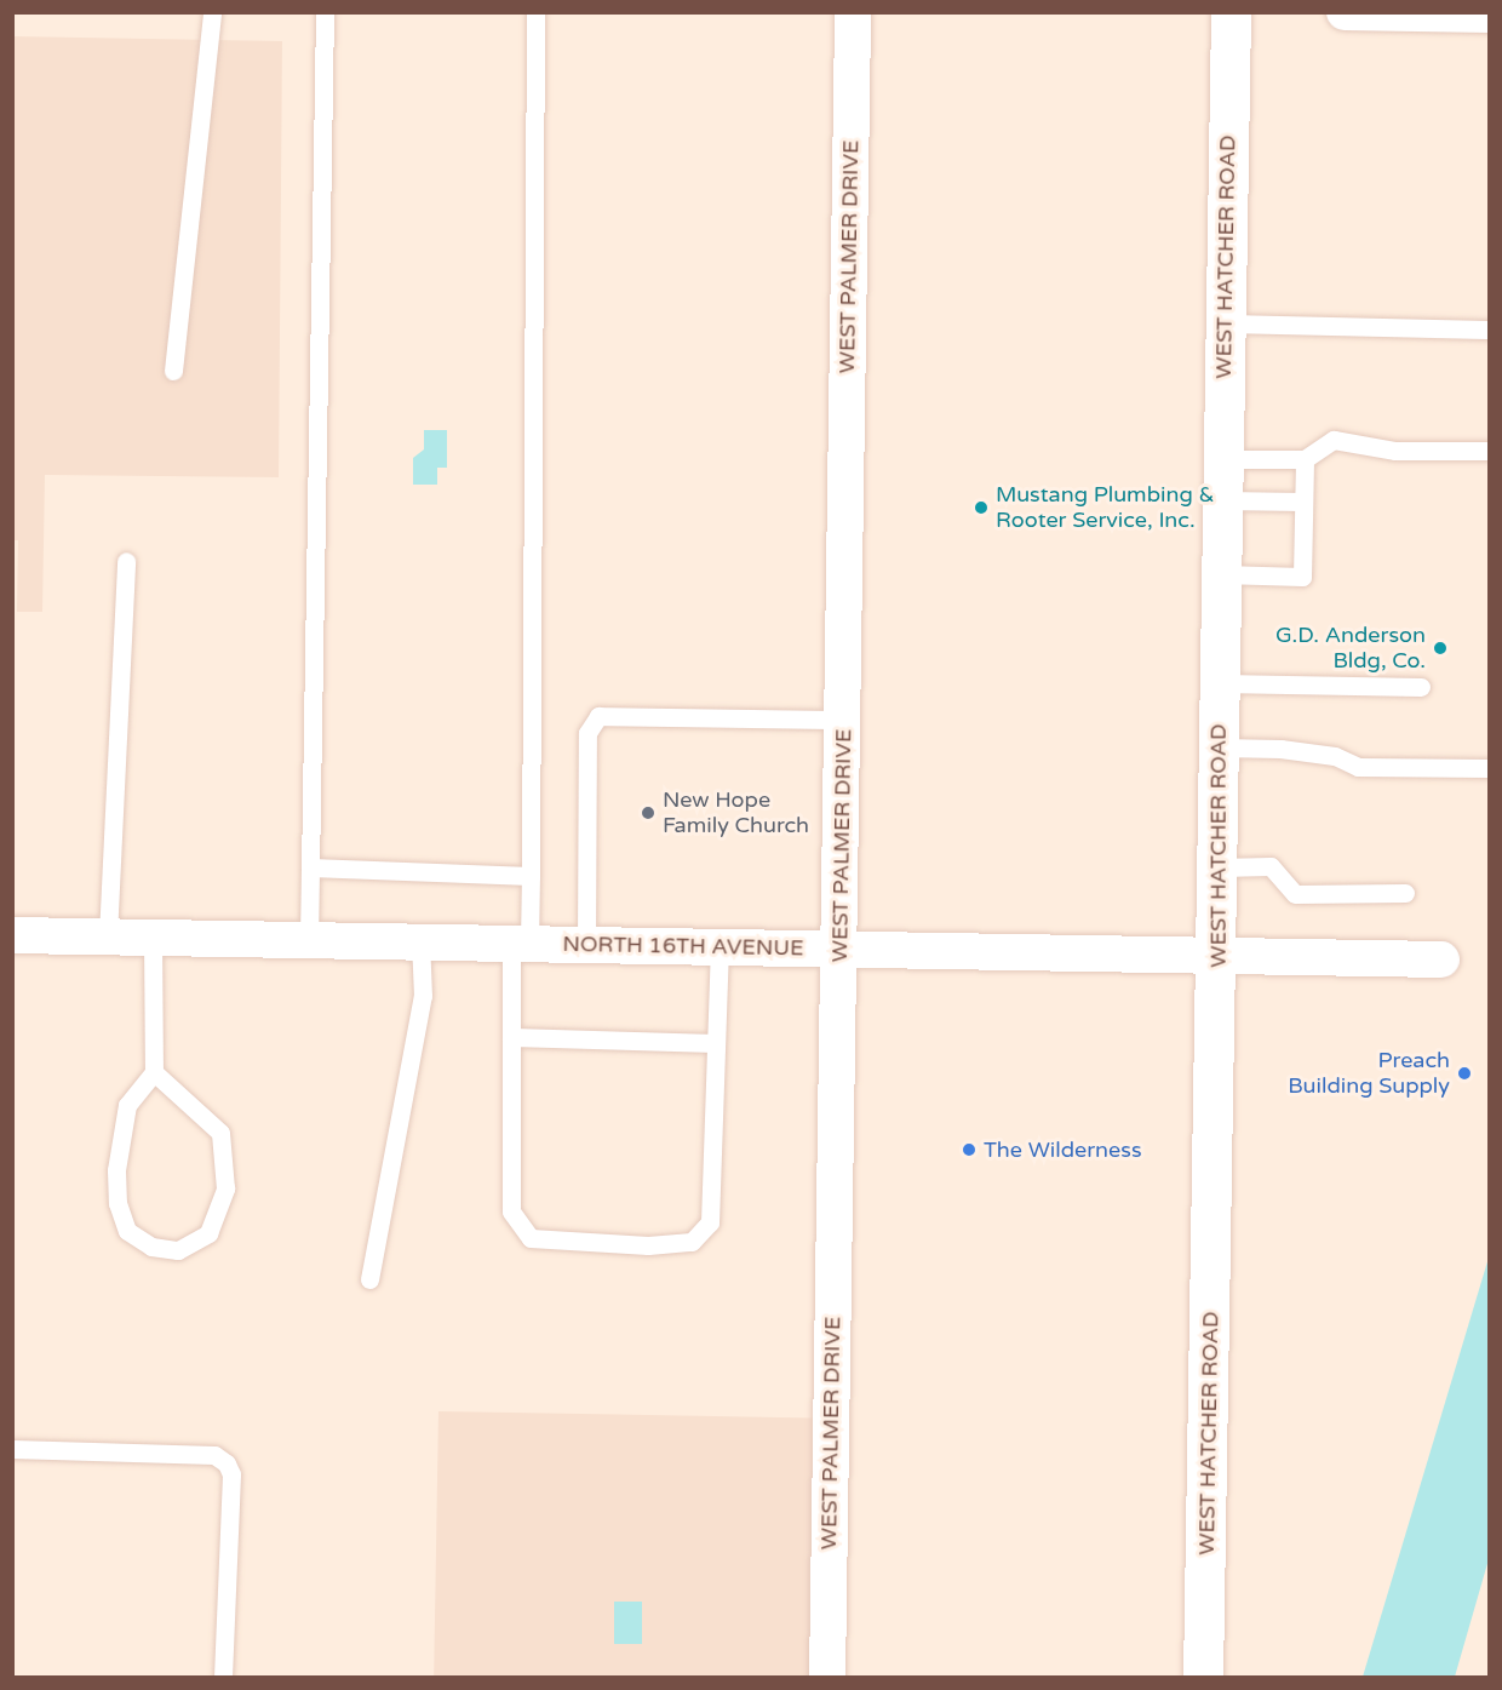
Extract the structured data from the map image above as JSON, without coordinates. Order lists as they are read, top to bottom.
{
  "streets": {
    "street": ["WEST PALMER DRIVE", "WEST HATCHER ROAD", "NORTH 16TH AVENUE"]
  },
  "crossings": [
    ["WEST PALMER DRIVE", "NORTH 16TH AVENUE"],
    ["WEST HATCHER ROAD", "NORTH 16TH AVENUE"]
  ],
  "places": [
    "Mustang Plumbing & Rooter Service, Inc.",
    "G.D. Anderson Bldg, Co.",
    "New Hope Family Church",
    "Preach Building Supply",
    "The Wilderness"
  ]
}
